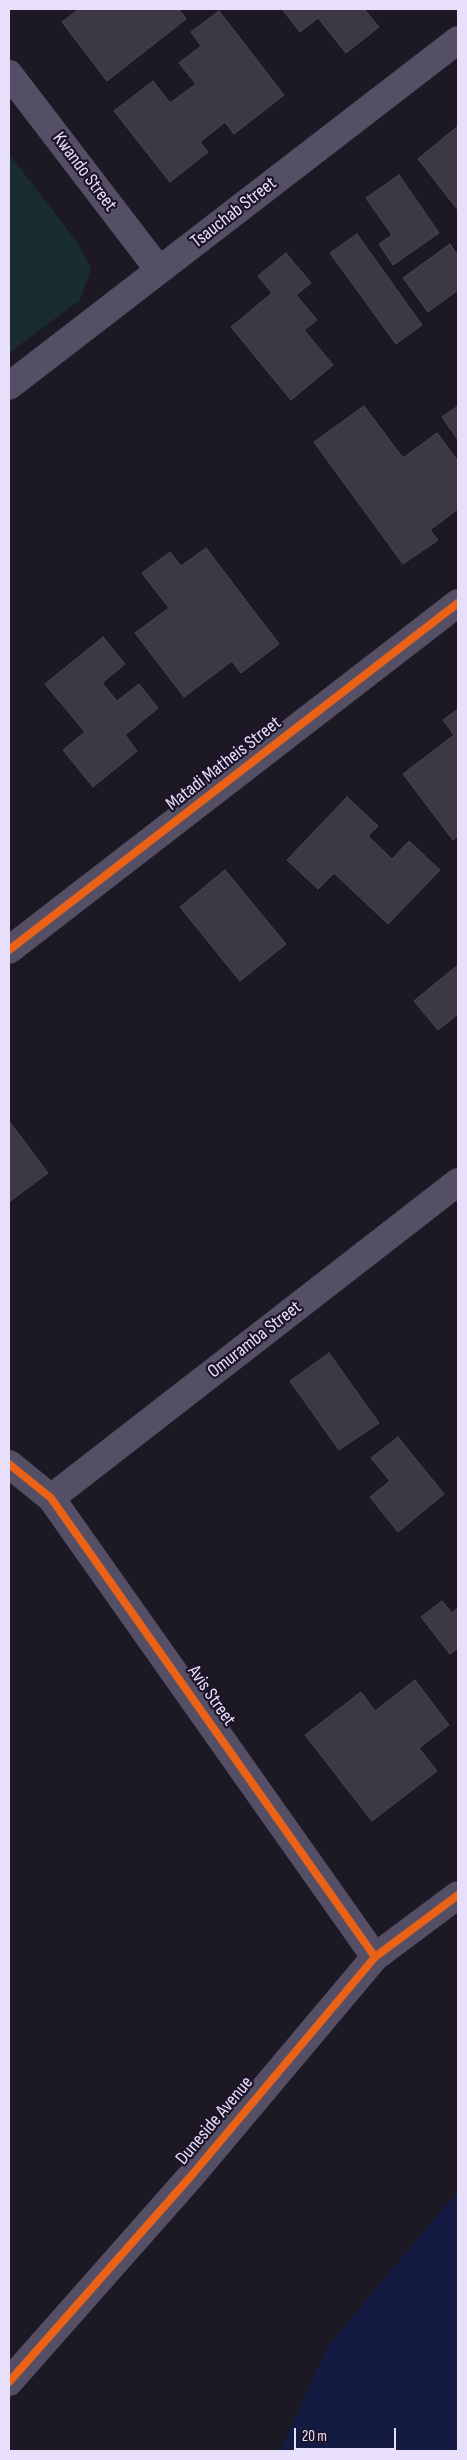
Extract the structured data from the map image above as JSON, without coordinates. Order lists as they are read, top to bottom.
{
  "streets": {
    "street": [
      "Kwando Street",
      "Tsauchab Street",
      "Matadi Matheis Street",
      "Omuramba Street",
      "Avis Street",
      "Duneside Avenue"
    ]
  },
  "crossings": [
    ["Kwando Street", "Tsauchab Street"],
    ["Omuramba Street", "Avis Street"],
    ["Avis Street", "Duneside Avenue"]
  ],
  "scale_bar": "20 m"
}
